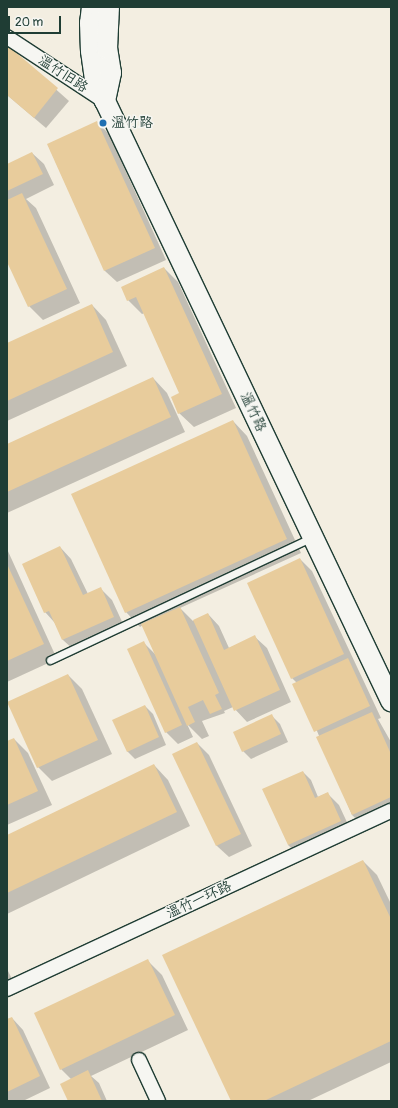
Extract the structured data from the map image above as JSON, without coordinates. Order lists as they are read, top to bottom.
{
  "streets": {
    "street": ["温竹旧路", "温竹路", "温竹一环路"]
  },
  "crossings": [
    ["温竹旧路", "温竹路"]
  ],
  "places": ["温竹路"],
  "scale_bar": "20 m"
}
